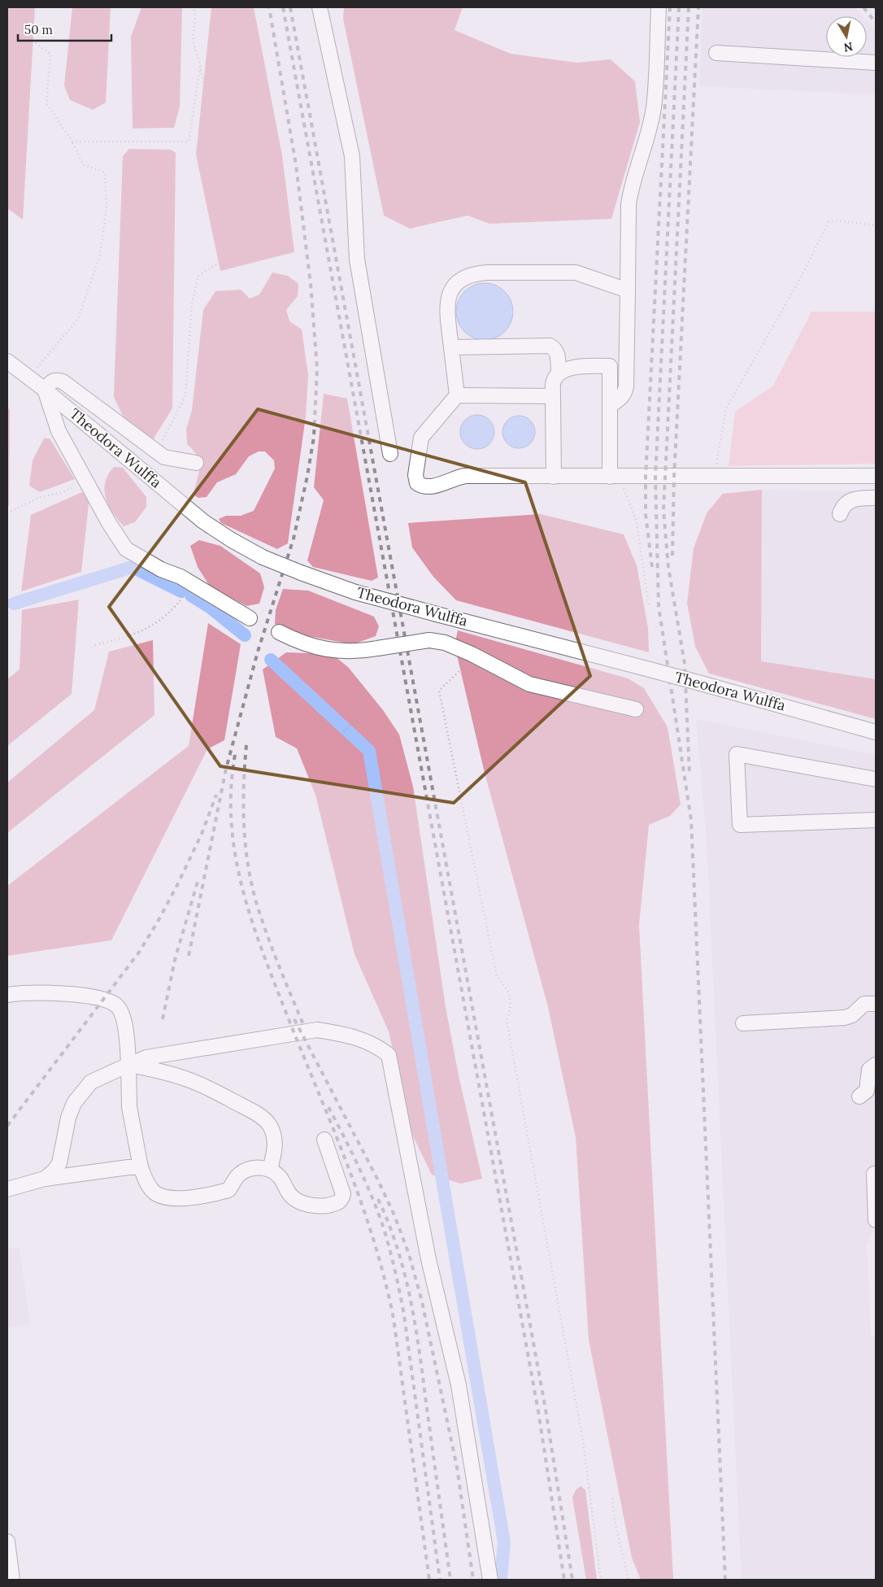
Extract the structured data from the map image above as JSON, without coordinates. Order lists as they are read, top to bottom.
{
  "streets": {
    "street": ["Theodora Wulffa"]
  },
  "scale_bar": "50 m",
  "north": "bottom"
}
